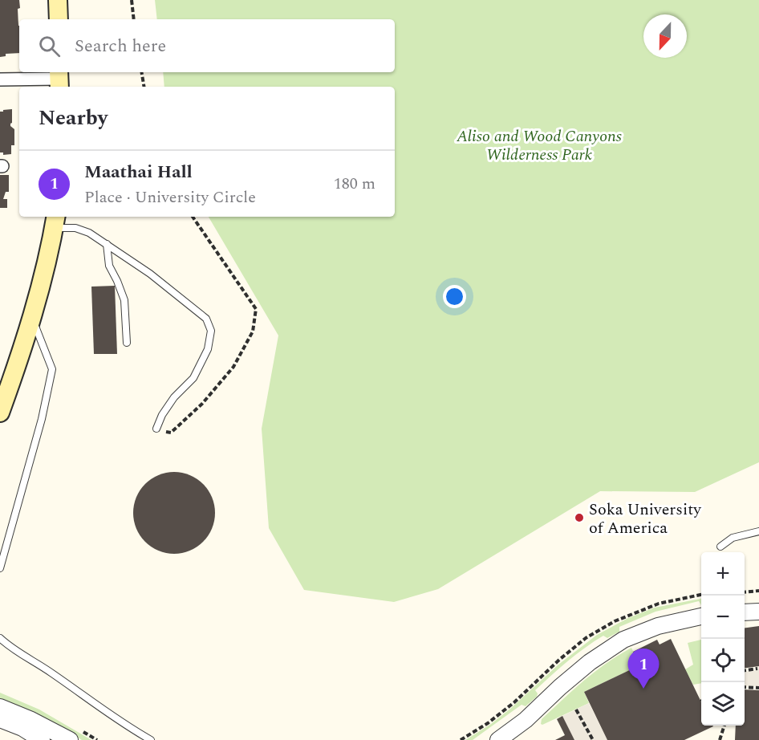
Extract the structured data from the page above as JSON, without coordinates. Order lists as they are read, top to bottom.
{
  "parks": ["Aliso and Wood Canyons Wilderness Park"],
  "places": ["Soka University of America"],
  "north": "bottom",
  "page": {
    "search": "Search here",
    "heading": "Nearby",
    "list": [
      {
        "mark": "1",
        "name": "Maathai Hall",
        "note": "Place · University Circle",
        "value": "180 m"
      }
    ],
    "map_buttons": ["+", "−"],
    "pins": "1"
  }
}
